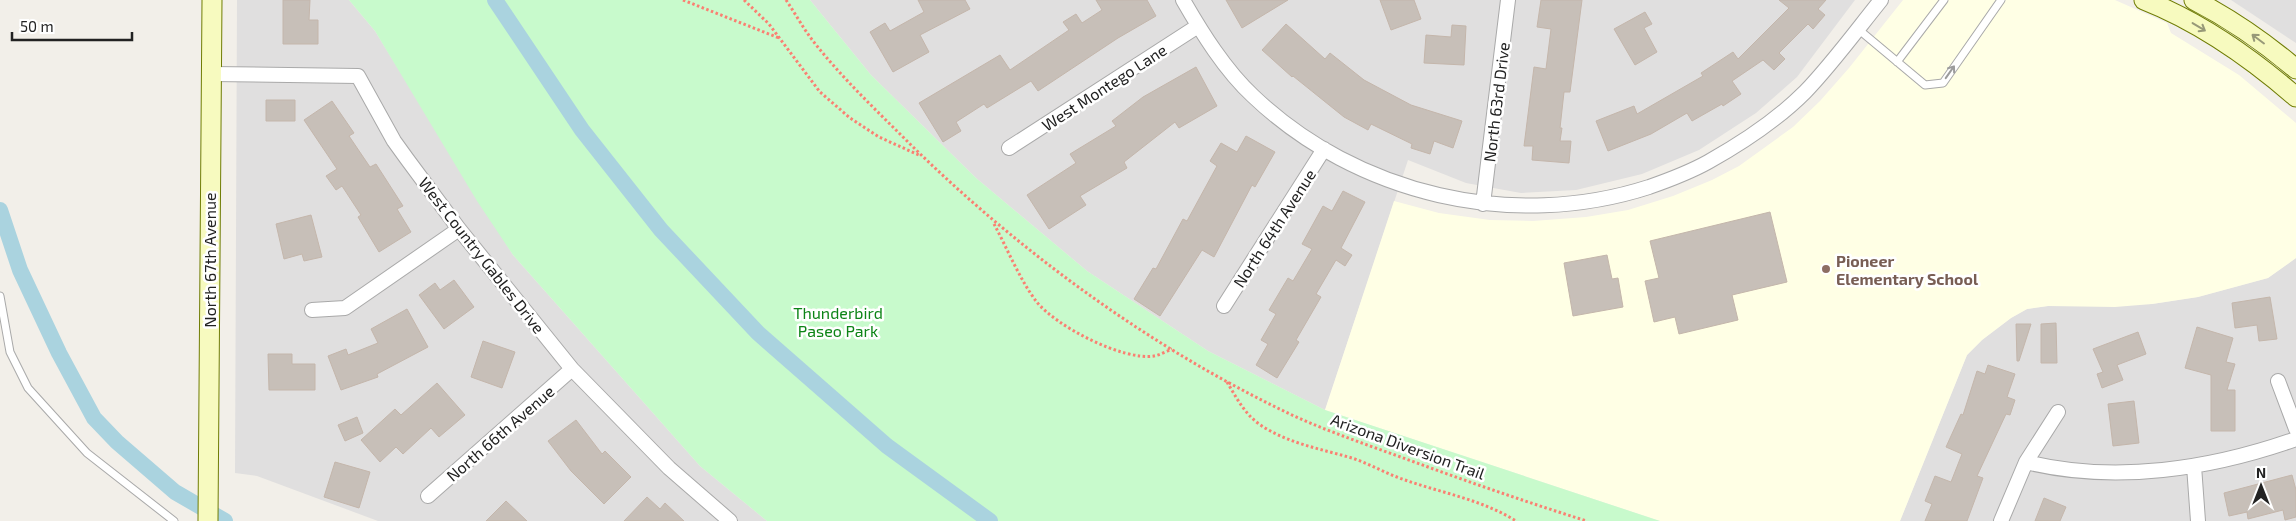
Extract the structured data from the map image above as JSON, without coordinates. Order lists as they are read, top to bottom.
{
  "streets": {
    "main road": ["North 67th Avenue"],
    "street": [
      "West Montego Lane",
      "North 63rd Drive",
      "North 64th Avenue",
      "West Country Gables Drive",
      "North 66th Avenue"
    ],
    "path": ["Arizona Diversion Trail"]
  },
  "crossings": [
    ["West Country Gables Drive", "North 67th Avenue"],
    ["West Country Gables Drive", "North 66th Avenue"]
  ],
  "parks": ["Thunderbird Paseo Park"],
  "places": ["Pioneer Elementary School"],
  "scale_bar": "50 m",
  "north": "top"
}
